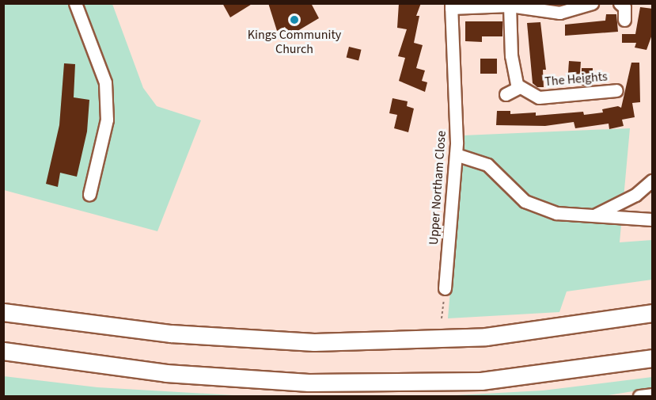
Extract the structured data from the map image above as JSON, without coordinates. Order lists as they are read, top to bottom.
{
  "streets": {
    "street": ["The Heights", "Upper Northam Close"]
  },
  "places": ["Kings Community Church"]
}
